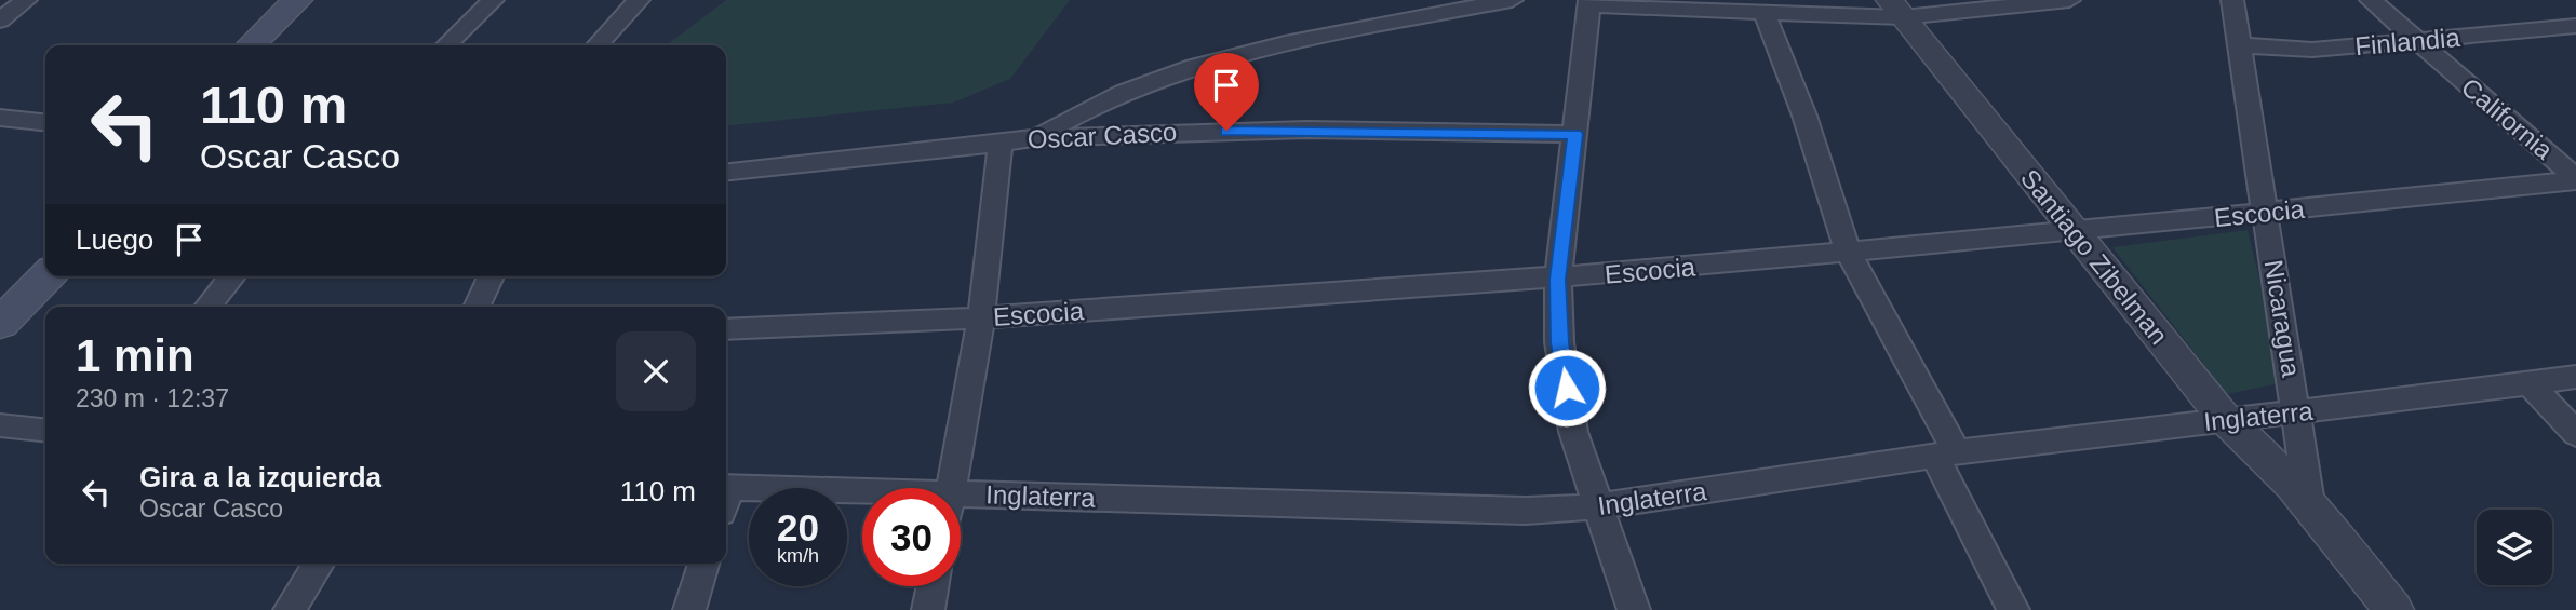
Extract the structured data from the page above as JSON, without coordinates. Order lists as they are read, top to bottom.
{
  "streets": {
    "street": [
      "Finlandia",
      "California",
      "Oscar Casco",
      "Escocia",
      "Santiago Zibelman",
      "Nicaragua",
      "Inglaterra"
    ]
  },
  "crossings": [
    ["Finlandia", "California"],
    ["Finlandia", "Nicaragua"],
    ["California", "Escocia"],
    ["Escocia", "Santiago Zibelman"],
    ["Escocia", "Nicaragua"],
    ["Santiago Zibelman", "Nicaragua"],
    ["Santiago Zibelman", "Inglaterra"],
    ["Nicaragua", "Inglaterra"]
  ],
  "page": {
    "turn": ["110 m", "Oscar Casco"],
    "then": "Luego",
    "heading": ["1 min", "230 m · 12:37"],
    "list": [
      {
        "name": "Gira a la izquierda",
        "note": "Oscar Casco",
        "value": "110 m"
      }
    ],
    "speed": "20 km/h",
    "limit": "30"
  }
}
